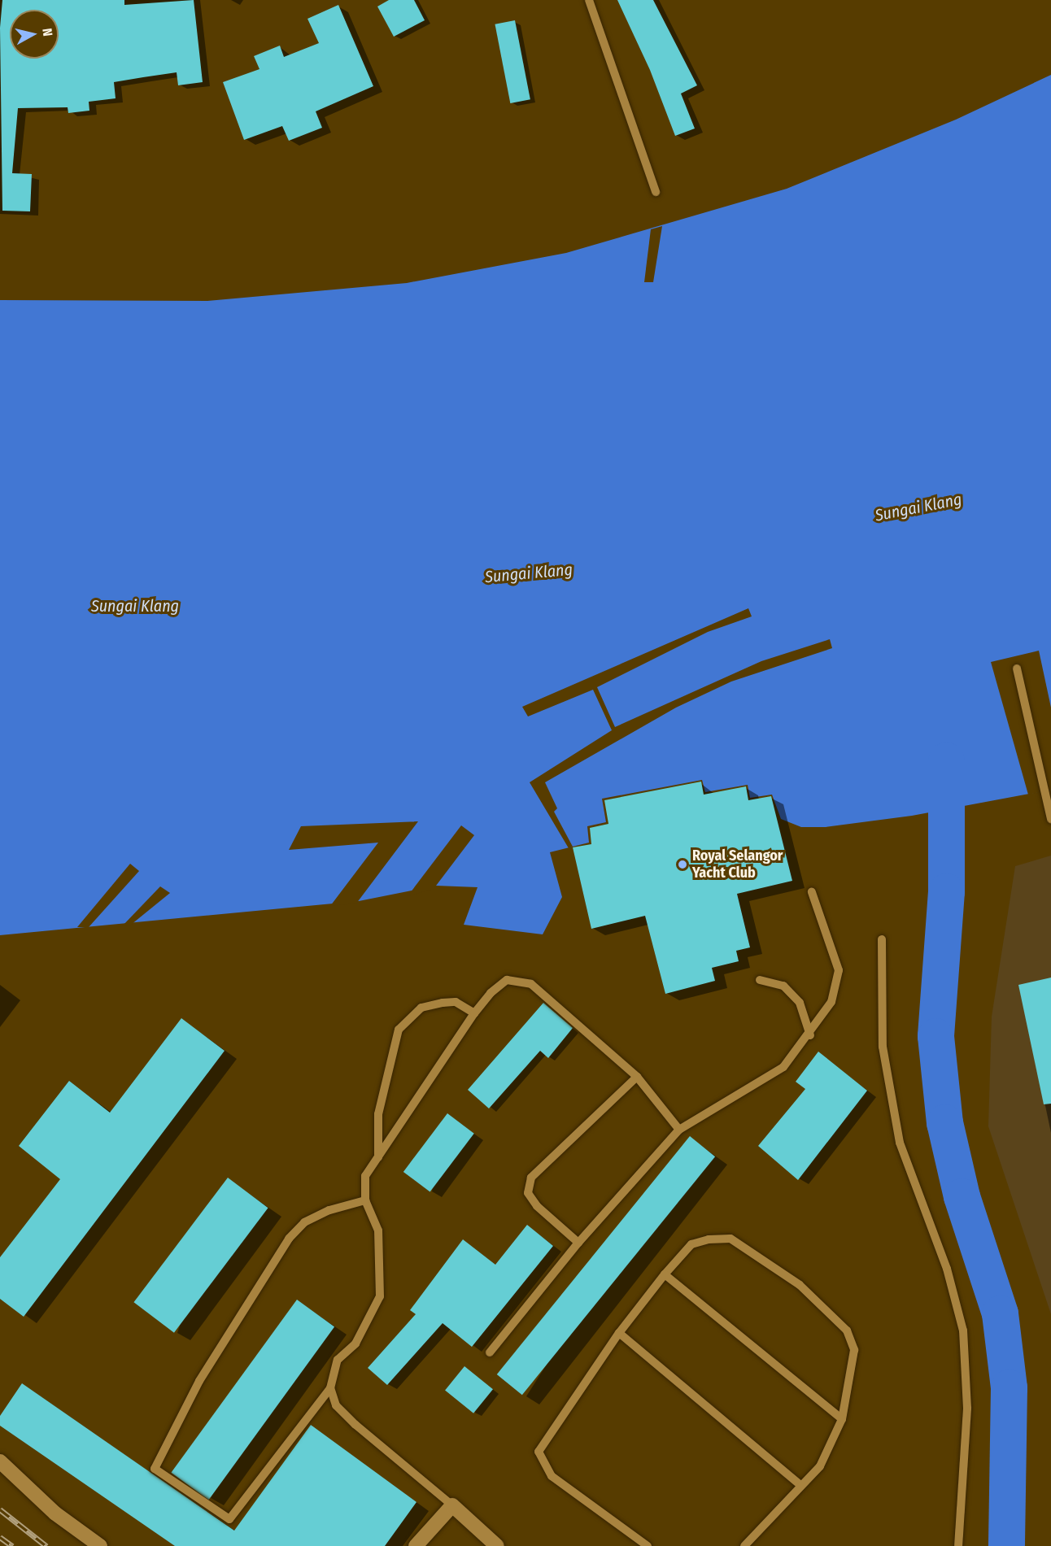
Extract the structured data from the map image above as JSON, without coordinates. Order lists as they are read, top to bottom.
{
  "water": ["Sungai Klang"],
  "places": ["Royal Selangor Yacht Club"],
  "north": "right"
}
